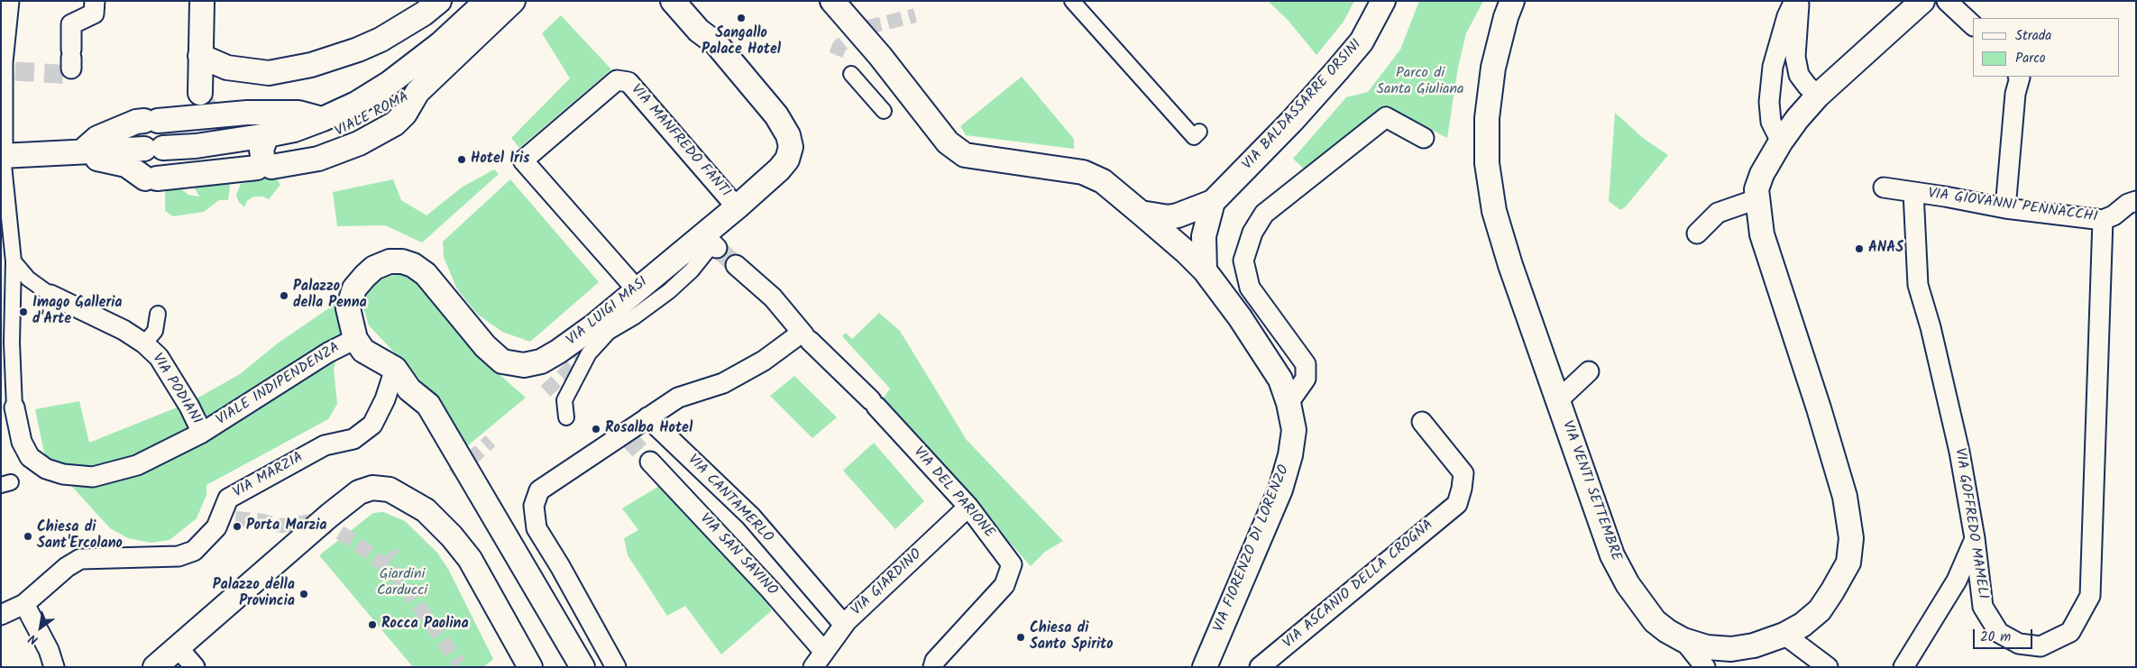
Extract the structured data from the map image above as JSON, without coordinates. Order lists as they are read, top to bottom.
{
  "streets": {
    "street": [
      "VIA BALDASSARRE ORSINI",
      "VIALE ROMA",
      "VIA MANFREDO FANTI",
      "VIA GIOVANNI PENNACCHI",
      "VIA LUIGI MASI",
      "VIALE INDIPENDENZA",
      "VIA PODIANI",
      "VIA MARZIA",
      "VIA VENTI SETTEMBRE",
      "VIA DEL PARIONE",
      "VIA CANTAMERLO",
      "VIA GOFFREDO MAMELI",
      "VIA FIORENZO DI LORENZO",
      "VIA SAN SAVINO",
      "VIA GIARDINO",
      "VIA ASCANIO DELLA CROGNA"
    ]
  },
  "crossings": [
    ["VIA BALDASSARRE ORSINI", "VIA FIORENZO DI LORENZO"],
    ["VIA MANFREDO FANTI", "VIA LUIGI MASI"],
    ["VIA GIOVANNI PENNACCHI", "VIA GOFFREDO MAMELI"],
    ["VIA LUIGI MASI", "VIALE INDIPENDENZA"],
    ["VIALE INDIPENDENZA", "VIA PODIANI"],
    ["VIALE INDIPENDENZA", "VIA MARZIA"],
    ["VIA DEL PARIONE", "VIA GIARDINO"],
    ["VIA CANTAMERLO", "VIA GIARDINO"],
    ["VIA SAN SAVINO", "VIA GIARDINO"]
  ],
  "parks": ["Parco di Santa Giuliana", "Giardini Carducci"],
  "places": [
    "Sangallo Palace Hotel",
    "Hotel Iris",
    "ANAS",
    "Palazzo della Penna",
    "Imago Galleria d'Arte",
    "Rosalba Hotel",
    "Porta Marzia",
    "Chiesa di Sant'Ercolano",
    "Palazzo della Provincia",
    "Rocca Paolina",
    "Chiesa di Santo Spirito"
  ],
  "legend": ["Strada", "Parco"],
  "scale_bar": "20 m",
  "north": "bottom left"
}
